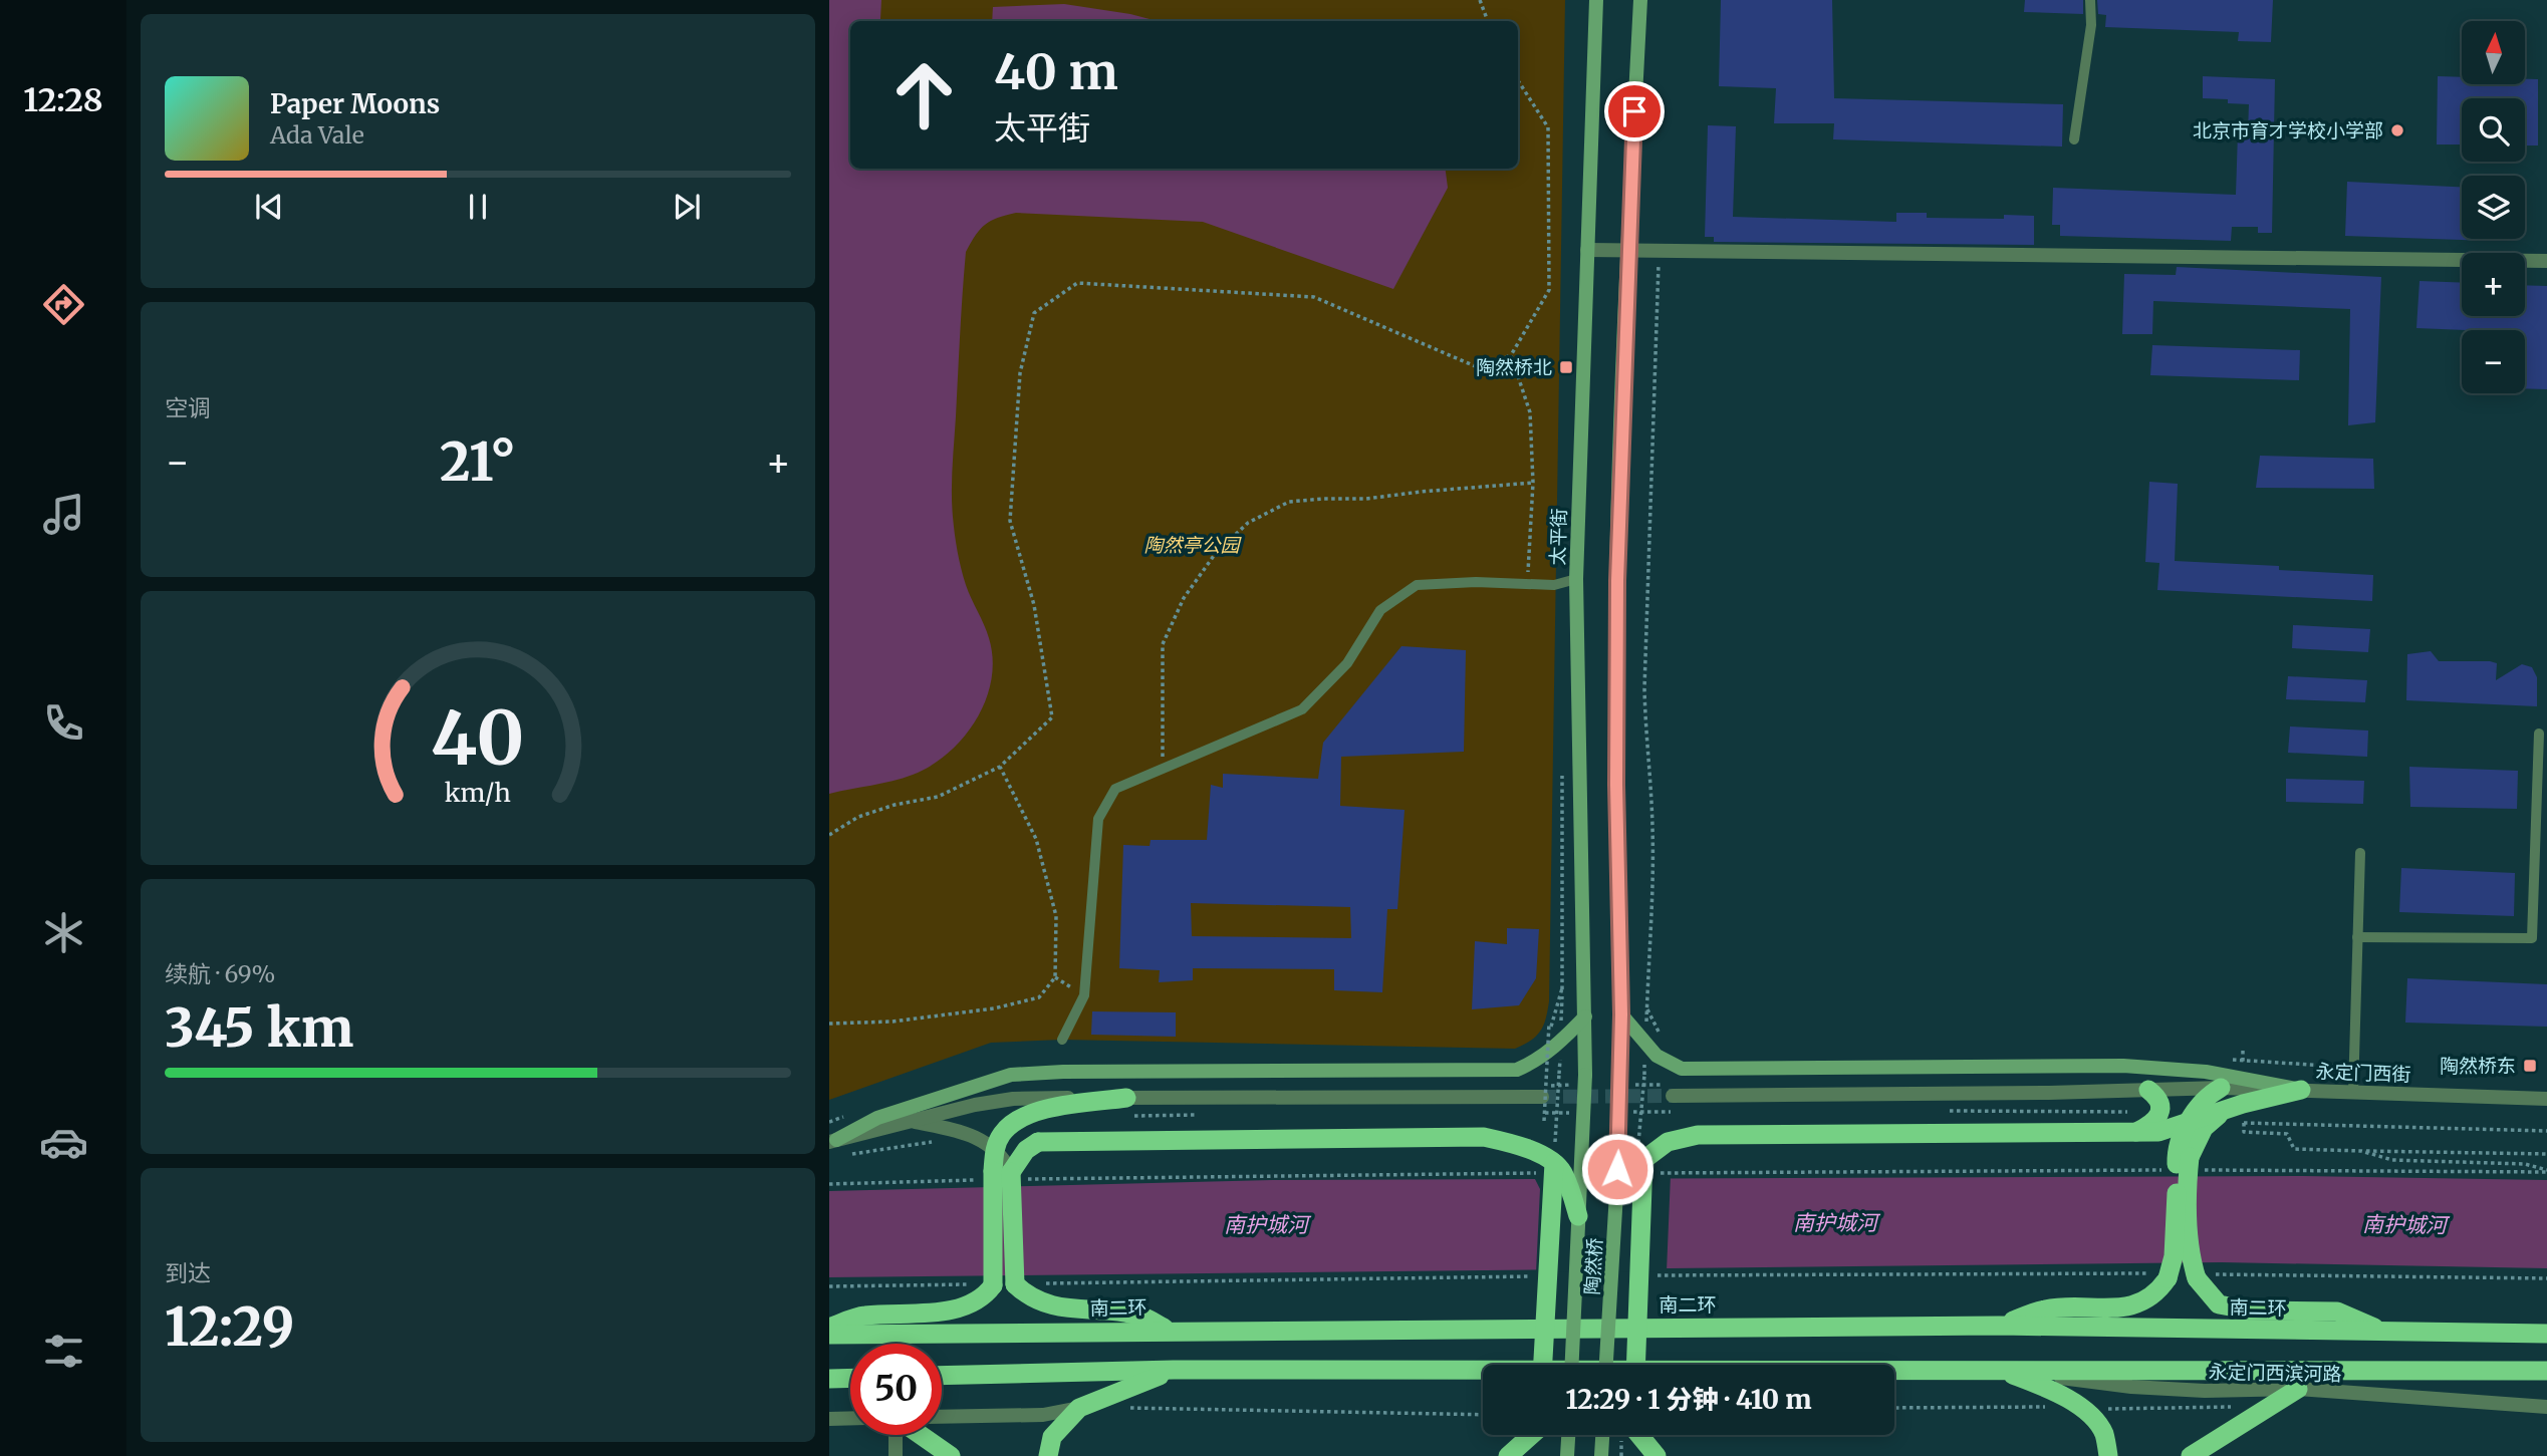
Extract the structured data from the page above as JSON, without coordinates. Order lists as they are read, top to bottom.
{
  "streets": {
    "highway": ["南二环"],
    "main road": ["太平街", "陶然桥"],
    "street": ["永定门西街", "永定门西滨河路"]
  },
  "crossings": [
    ["太平街", "陶然桥"]
  ],
  "water": ["南护城河"],
  "parks": ["陶然亭公园"],
  "places": {
    "other": ["北京市育才学校小学部"],
    "transit": ["陶然桥北", "陶然桥东"]
  },
  "north": "top",
  "page": {
    "tabs": "12:28",
    "map_buttons": ["+", "−"],
    "turn": ["40 m", "太平街"],
    "song": ["Paper Moons", "Ada Vale"],
    "tile": [
      "空调",
      ["续航 · 69%", "345 km"],
      ["到达", "12:29"]
    ],
    "heat": ["−", "21°", "+"],
    "limit": "50",
    "trip": "12:29 · 1 分钟 · 410 m",
    "gauge": ["40", "km/h"]
  }
}
